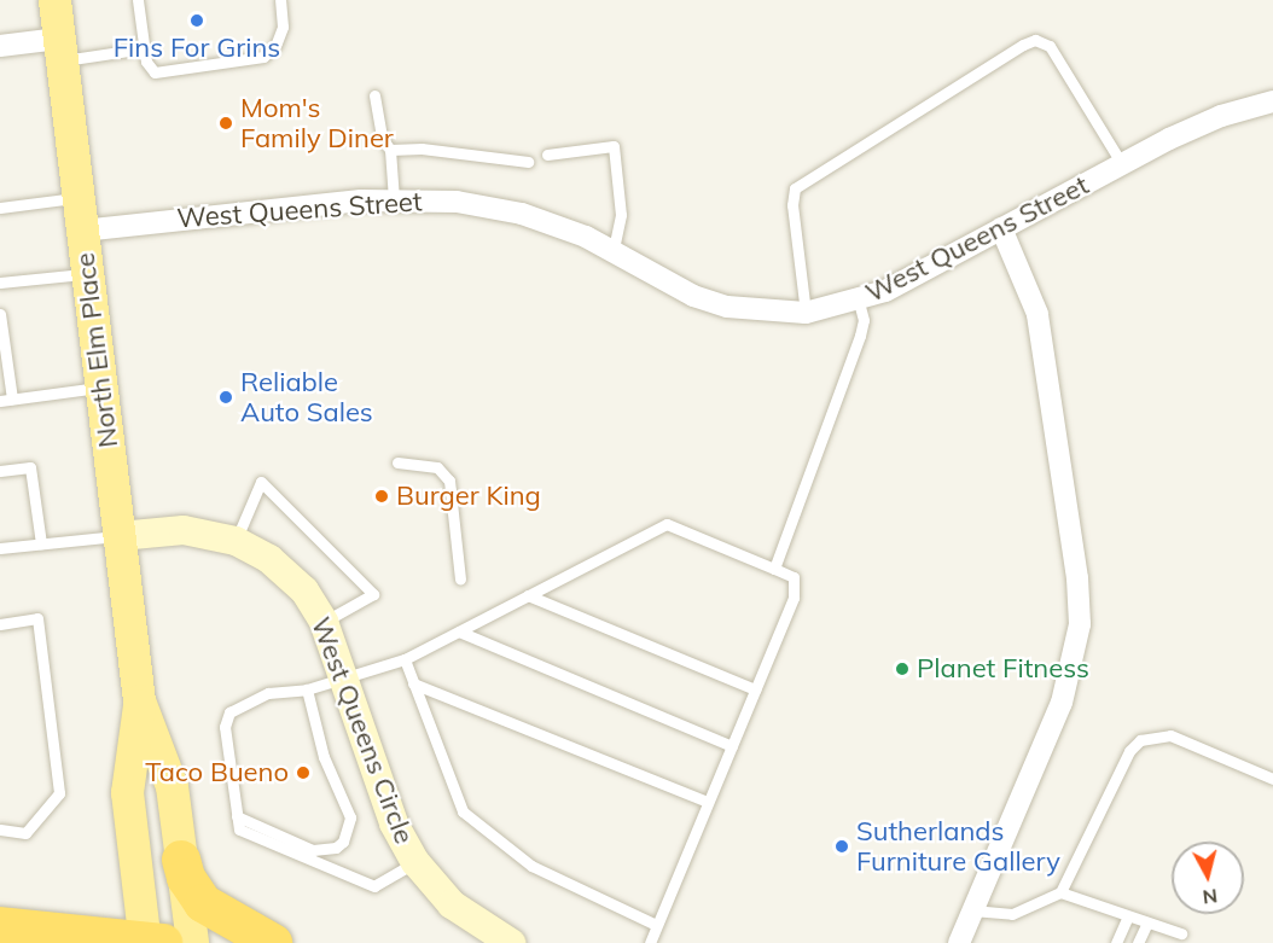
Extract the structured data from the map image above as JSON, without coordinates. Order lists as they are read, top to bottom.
{
  "streets": {
    "main road": ["North Elm Place"],
    "street": ["West Queens Street", "West Queens Circle"]
  },
  "crossings": [
    ["West Queens Street", "North Elm Place"],
    ["North Elm Place", "West Queens Circle"]
  ],
  "places": [
    "Fins For Grins",
    "Mom's Family Diner",
    "Reliable Auto Sales",
    "Burger King",
    "Planet Fitness",
    "Taco Bueno",
    "Sutherlands Furniture Gallery"
  ],
  "north": "bottom"
}
